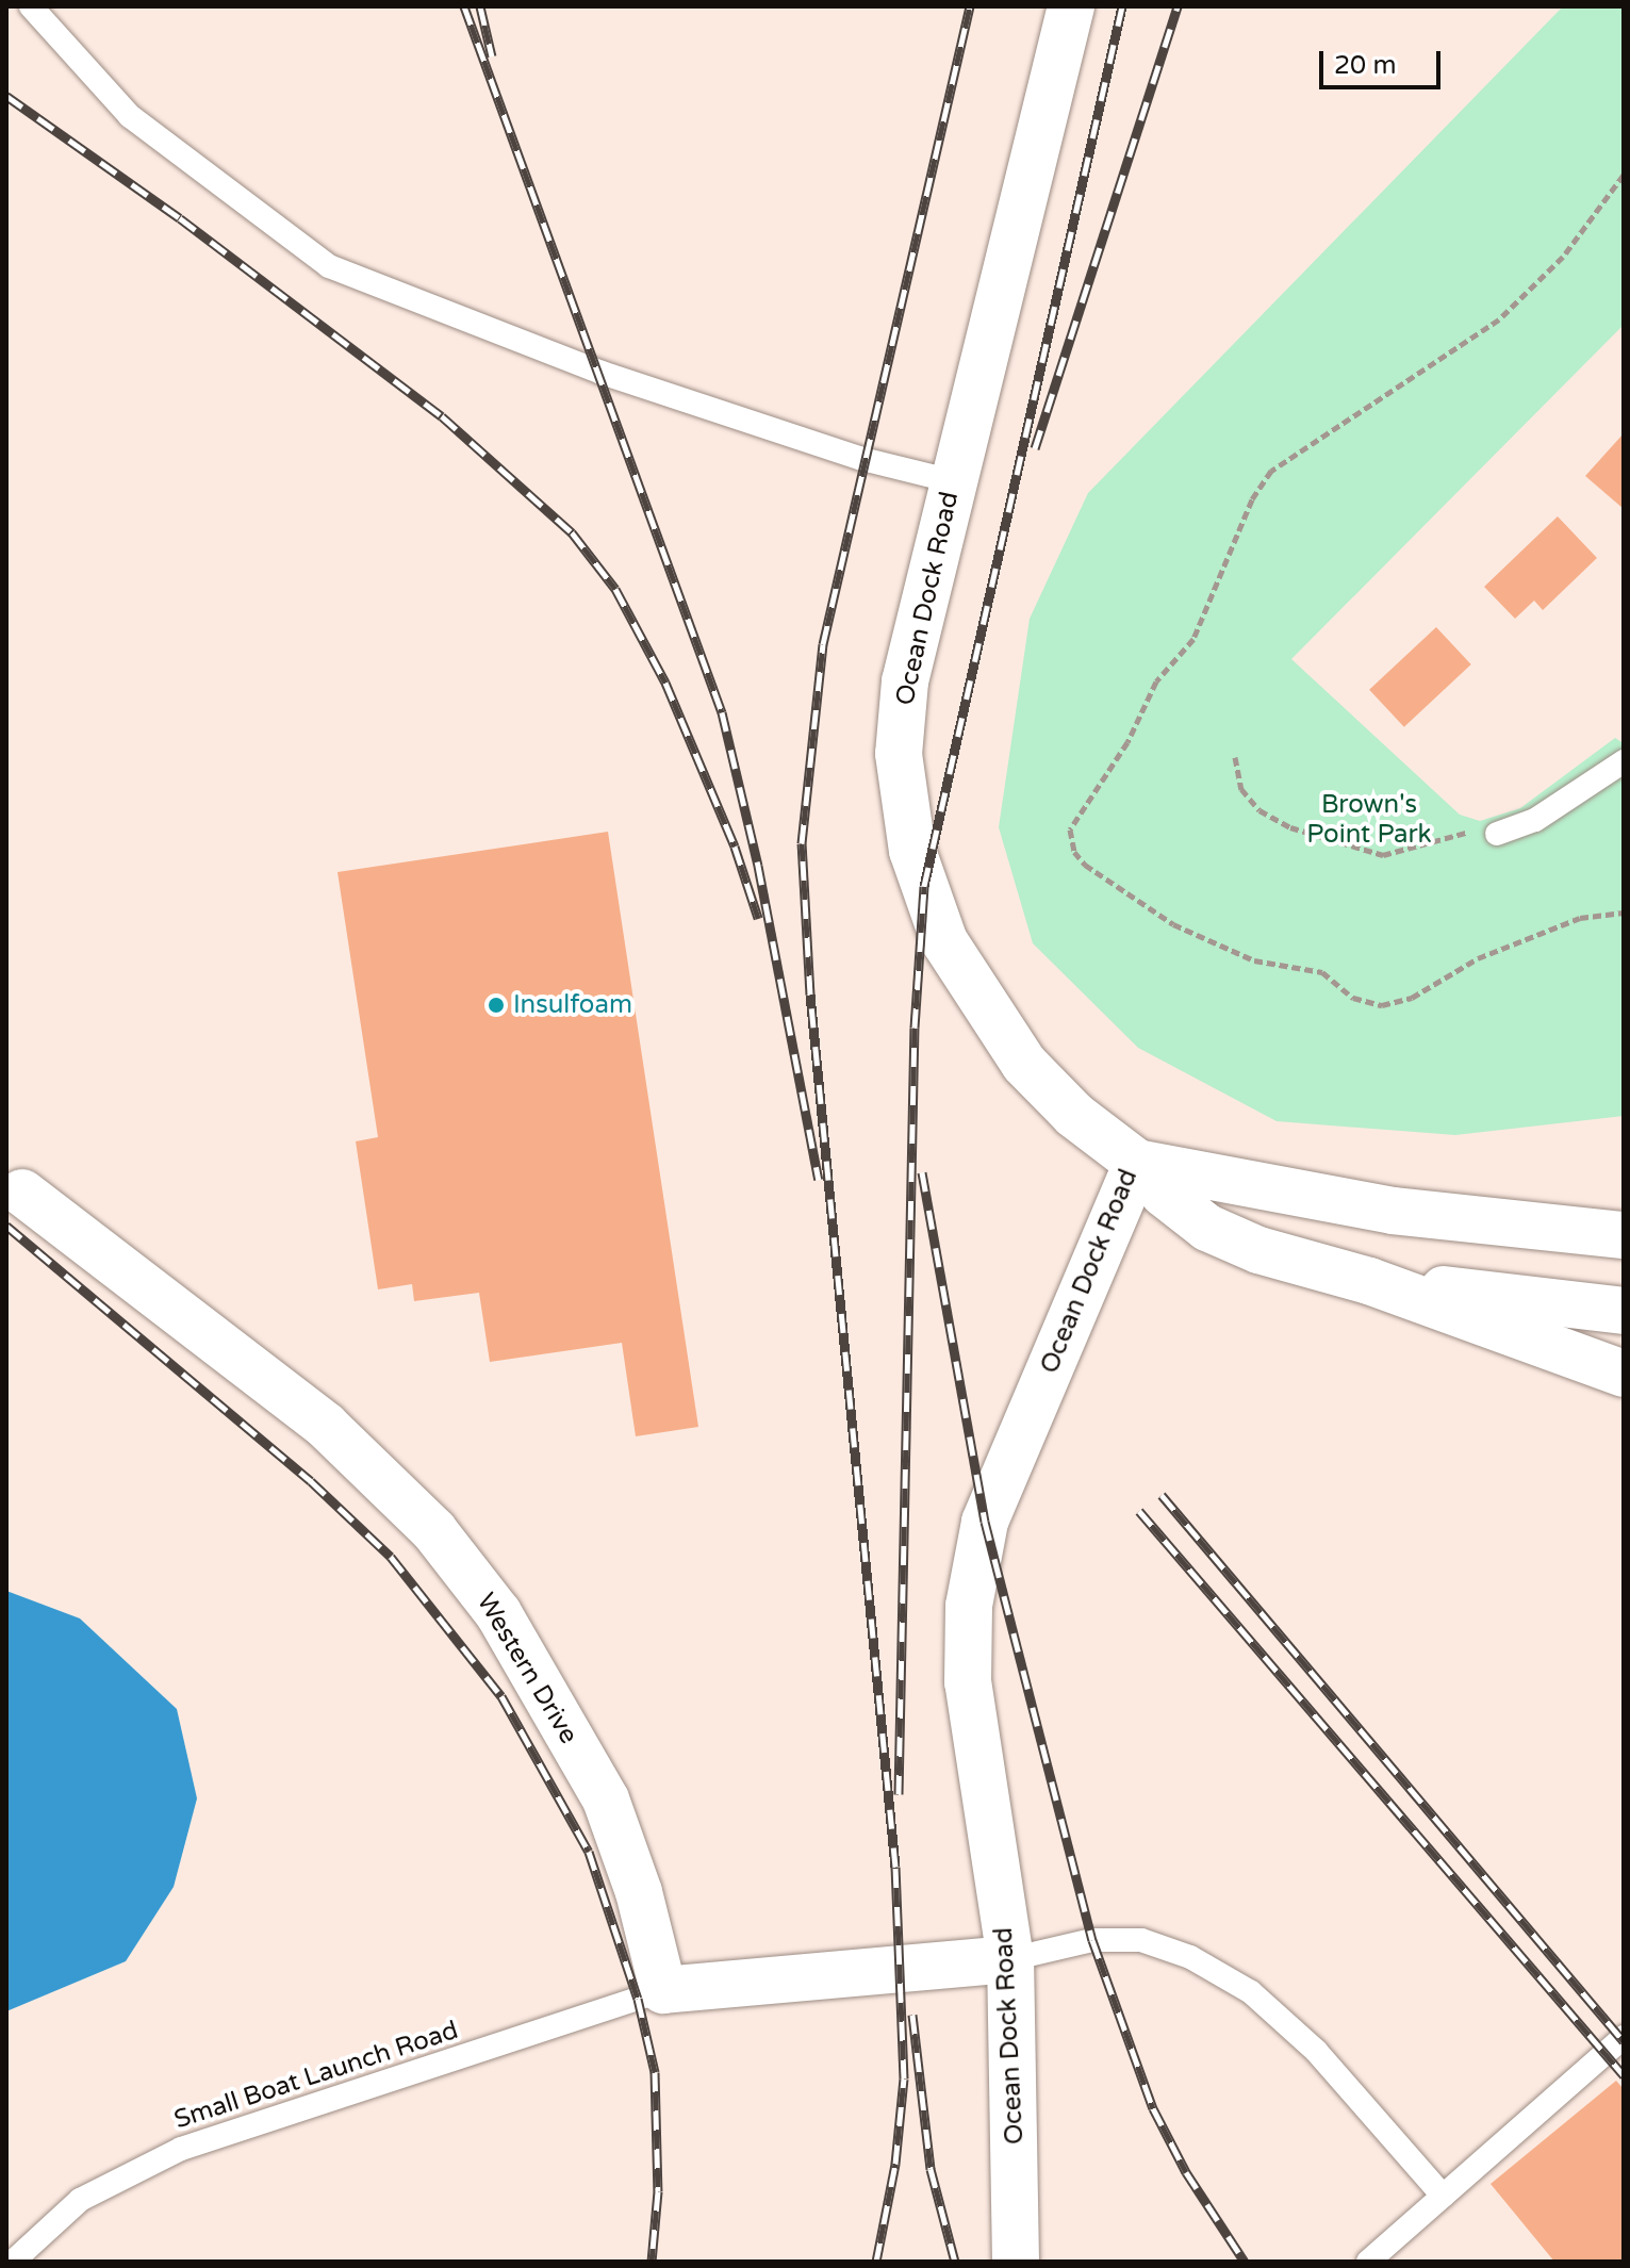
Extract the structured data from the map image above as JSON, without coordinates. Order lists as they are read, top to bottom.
{
  "streets": {
    "street": ["Ocean Dock Road", "Western Drive"],
    "lane": ["Small Boat Launch Road"]
  },
  "crossings": [
    ["Western Drive", "Small Boat Launch Road"]
  ],
  "parks": ["Brown's Point Park"],
  "places": ["Insulfoam"],
  "scale_bar": "20 m"
}
